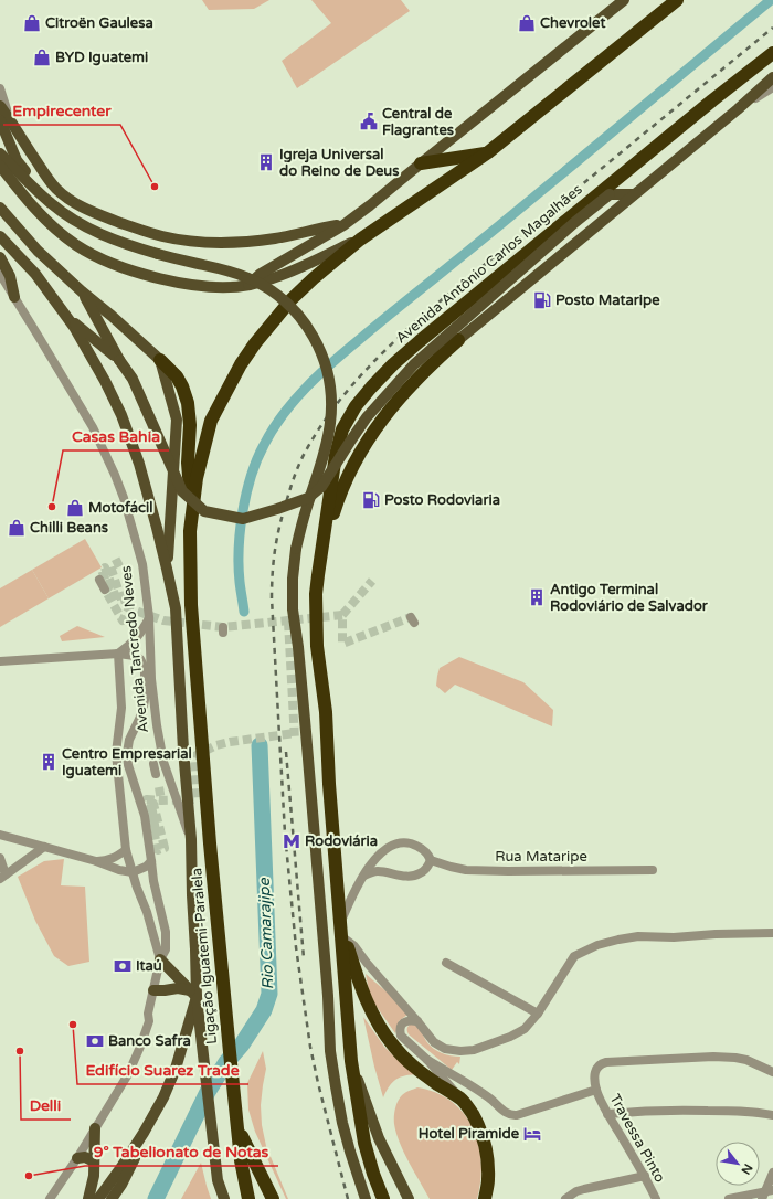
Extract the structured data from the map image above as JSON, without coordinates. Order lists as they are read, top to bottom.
{
  "streets": {
    "highway": ["Avenida Antônio Carlos Magalhães", "Ligação Iguatemi-Paralela"],
    "main road": ["Avenida Tancredo Neves"],
    "street": ["Rua Mataripe", "Travessa Pinto"]
  },
  "crossings": [
    ["Avenida Antônio Carlos Magalhães", "Rua Mataripe"]
  ],
  "water": ["Rio Camarajipe"],
  "places": {
    "shop": [
      "Citroën Gaulesa",
      "Chevrolet",
      "BYD Iguatemi",
      "Motofácil",
      "Chilli Beans"
    ],
    "public building": ["Central de Flagrantes"],
    "building": ["Igreja Universal do Reino de Deus", "Antigo Terminal Rodoviário de Salvador", "Centro Empresarial Iguatemi"],
    "other": [
      "Empirecenter",
      "Casas Bahia",
      "Edifício Suarez Trade",
      "Delli",
      "9° Tabelionato de Notas"
    ],
    "fuel station": ["Posto Mataripe", "Posto Rodoviaria"],
    "metro station": ["Rodoviária"],
    "bank": ["Itaú", "Banco Safra"],
    "hotel": ["Hotel Piramide"]
  },
  "north": "bottom right"
}
